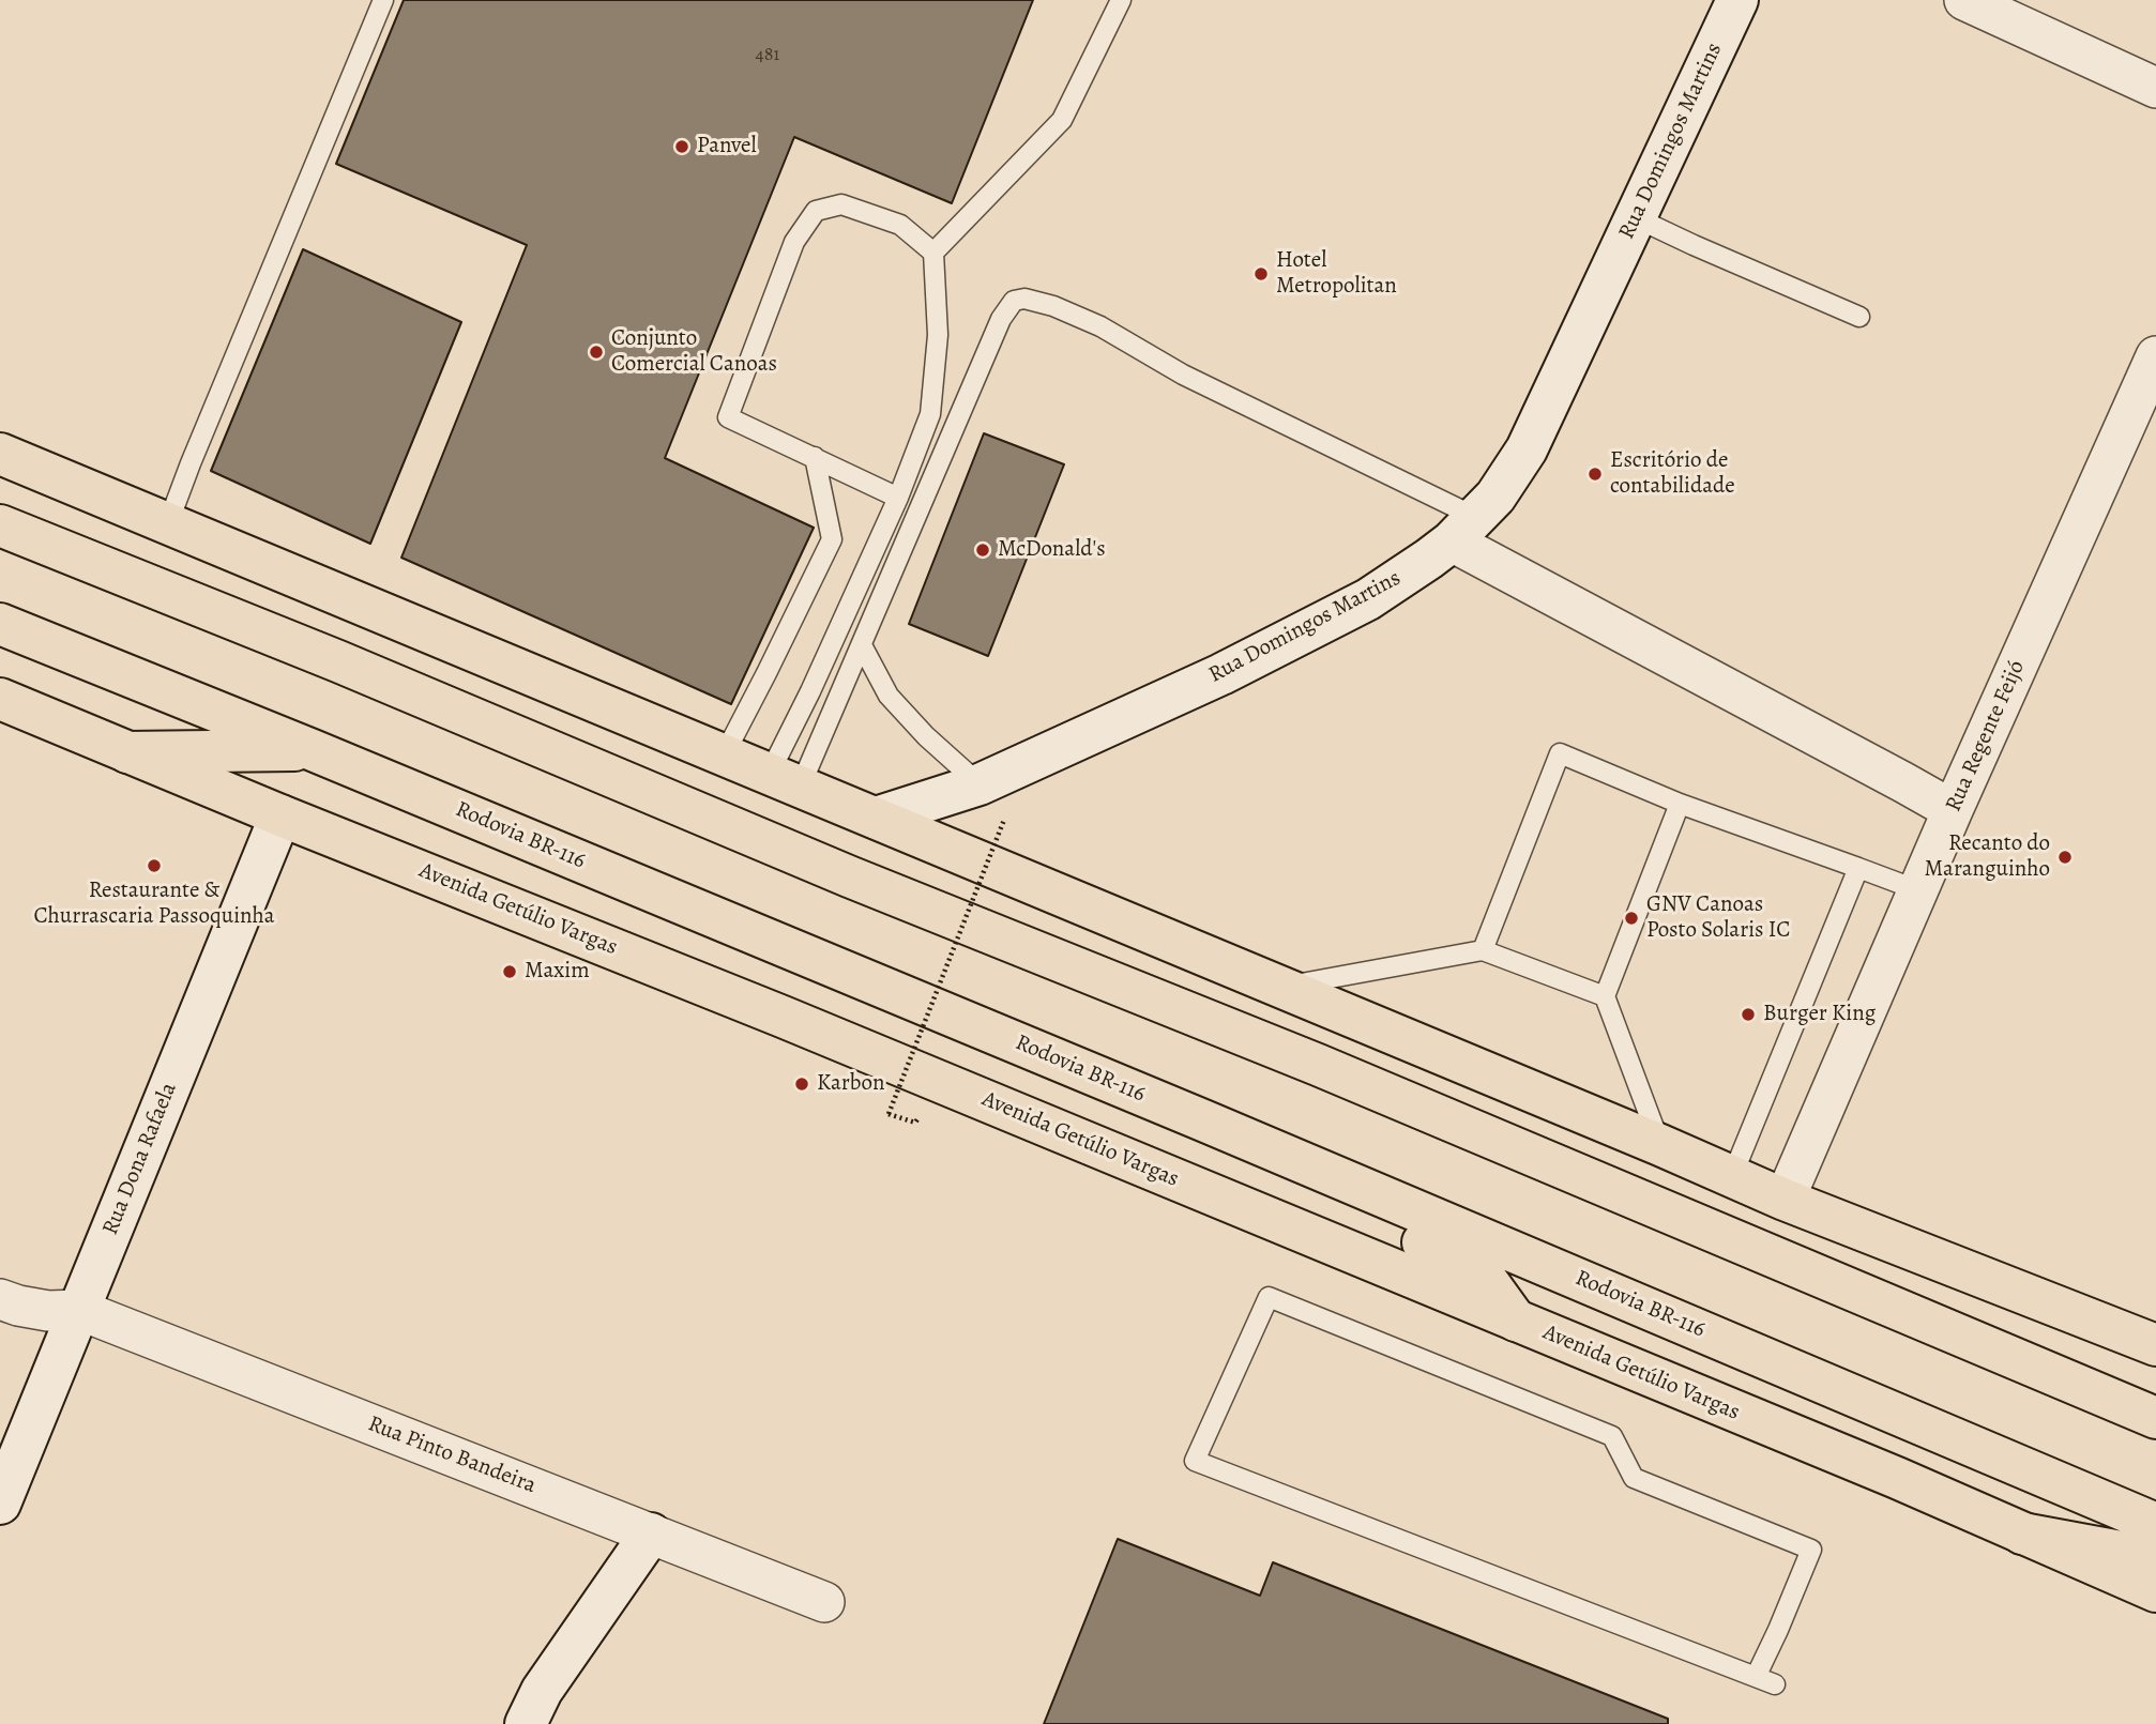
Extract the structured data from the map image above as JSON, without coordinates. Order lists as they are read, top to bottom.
{
  "streets": {
    "main road": [
      "Rua Domingos Martins",
      "Rodovia BR-116",
      "Avenida Getúlio Vargas",
      "Rua Dona Rafaela"
    ],
    "street": ["Rua Regente Feijó", "Rua Pinto Bandeira"]
  },
  "crossings": [
    ["Avenida Getúlio Vargas", "Rua Dona Rafaela"],
    ["Rua Dona Rafaela", "Rua Pinto Bandeira"]
  ],
  "places": [
    "Panvel",
    "Hotel Metropolitan",
    "Conjunto Comercial Canoas",
    "Escritório de contabilidade",
    "McDonald's",
    "Recanto do Maranguinho",
    "Restaurante & Churrascaria Passoquinha",
    "GNV Canoas Posto Solaris IC",
    "Maxim",
    "Burger King",
    "Karbon"
  ],
  "house_numbers": ["481"]
}
